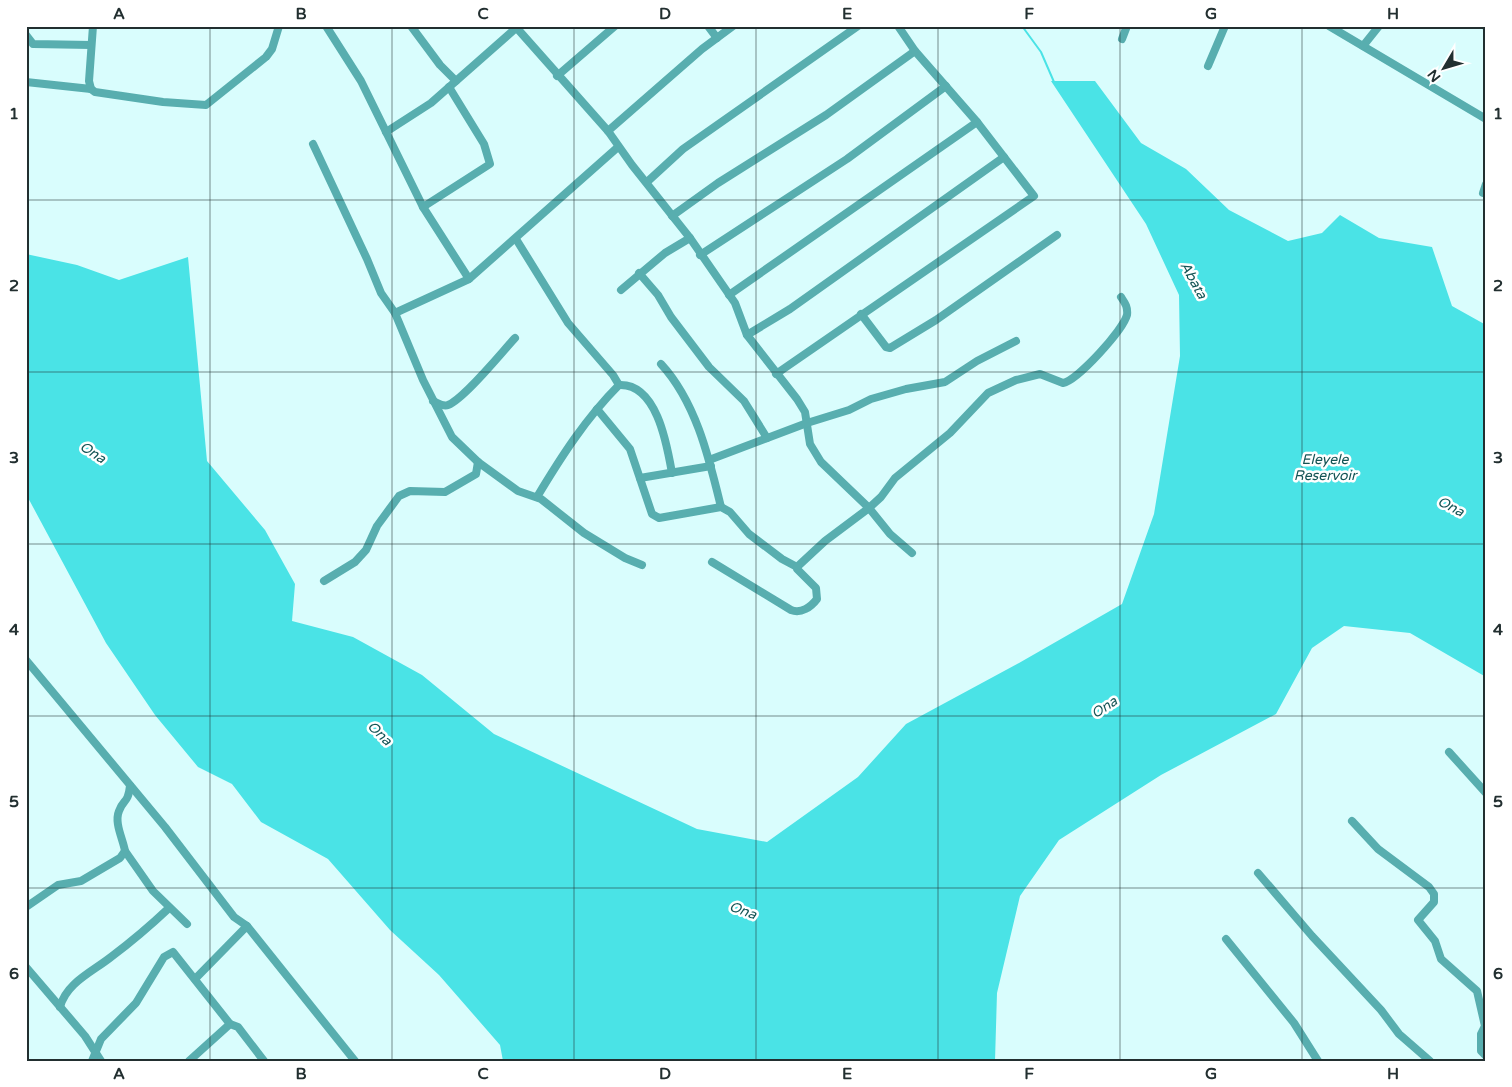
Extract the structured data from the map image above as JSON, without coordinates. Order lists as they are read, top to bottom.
{
  "water": ["Abata", "Ona", "Eleyele Reservoir"],
  "north": "bottom left",
  "grid": {
    "columns": [
      "A",
      "B",
      "C",
      "D",
      "E",
      "F",
      "G",
      "H"
    ],
    "rows": [
      "1",
      "2",
      "3",
      "4",
      "5",
      "6"
    ]
  }
}
